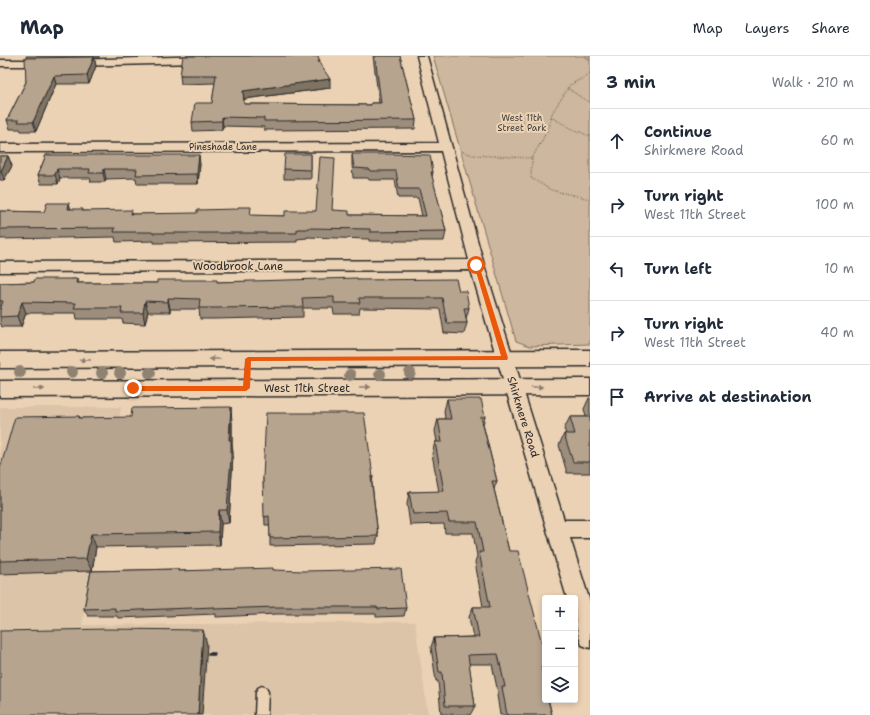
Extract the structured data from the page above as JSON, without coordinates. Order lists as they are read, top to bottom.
{
  "streets": {
    "main road": ["West 11th Street"],
    "street": ["Pineshade Lane", "Woodbrook Lane", "Shirkmere Road"]
  },
  "crossings": [
    ["Pineshade Lane", "Shirkmere Road"],
    ["Woodbrook Lane", "Shirkmere Road"],
    ["West 11th Street", "Shirkmere Road"]
  ],
  "parks": ["West 11th Street Park"],
  "page": {
    "header": "Map",
    "nav": ["Map", "Layers", "Share"],
    "heading": ["3 min", "Walk · 210 m"],
    "list": [
      ["Continue", "Shirkmere Road", "60 m"],
      ["Turn right", "West 11th Street", "100 m"],
      ["Turn left", "10 m"],
      ["Turn right", "West 11th Street", "40 m"],
      "Arrive at destination"
    ],
    "map_buttons": ["+", "−"]
  }
}
